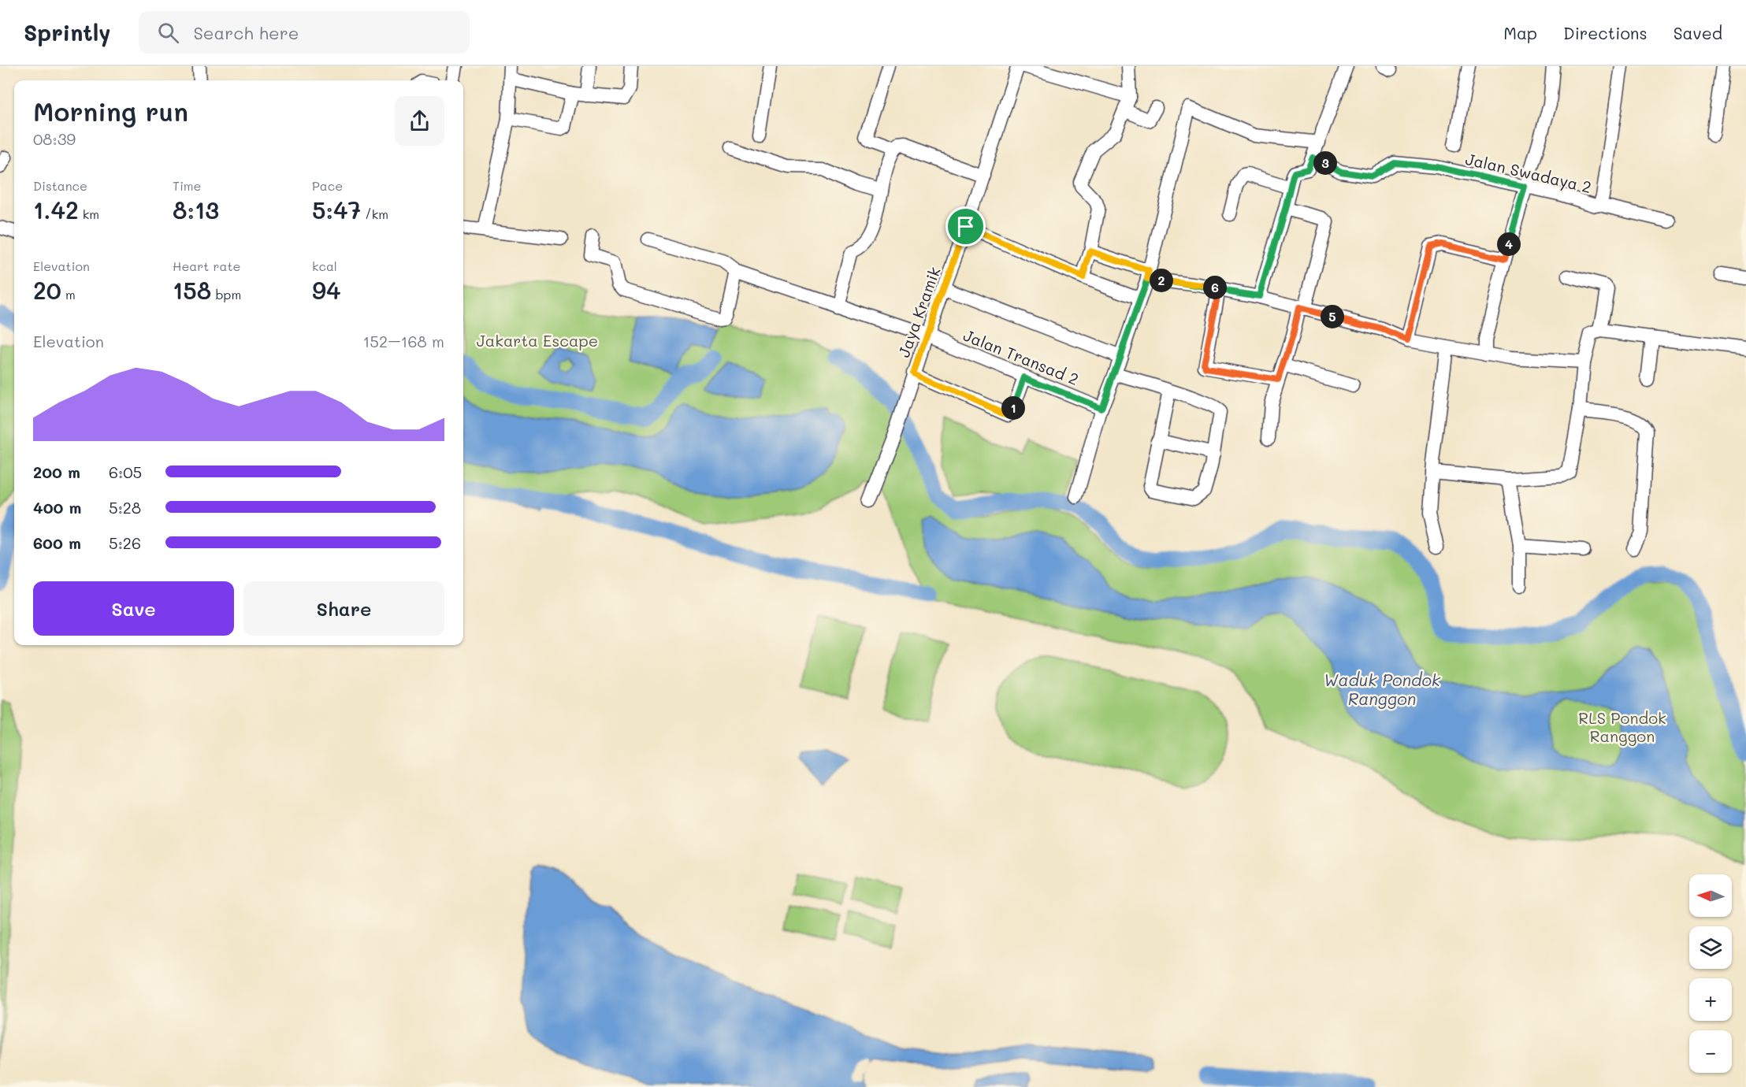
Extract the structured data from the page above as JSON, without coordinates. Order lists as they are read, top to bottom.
{
  "streets": {
    "street": ["Jalan Swadaya 2", "Jaya Kramik", "Jalan Transad 2"]
  },
  "crossings": [
    ["Jaya Kramik", "Jalan Transad 2"]
  ],
  "water": ["Waduk Pondok Ranggon"],
  "parks": ["Jakarta Escape", "RLS Pondok Ranggon"],
  "north": "left",
  "page": {
    "header": "Sprintly",
    "search": "Search here",
    "nav": ["Map", "Directions", "Saved"],
    "heading": ["Morning run", "08:39"],
    "pins": [
      "3",
      "4",
      "2",
      "6",
      "5",
      "1"
    ],
    "stats": [
      ["Distance", "1.42 km"],
      ["Time", "8:13"],
      ["Pace", "5:47 /km"],
      ["Elevation", "20 m"],
      ["Heart rate", "158 bpm"],
      ["kcal", "94"]
    ],
    "chart": ["Elevation", "152–168 m"],
    "list": [
      {
        "name": "200 m",
        "note": "6:05"
      },
      {
        "name": "400 m",
        "note": "5:28"
      },
      {
        "name": "600 m",
        "note": "5:26"
      }
    ],
    "buttons": ["Save", "Share"],
    "map_buttons": ["+", "−"]
  }
}
